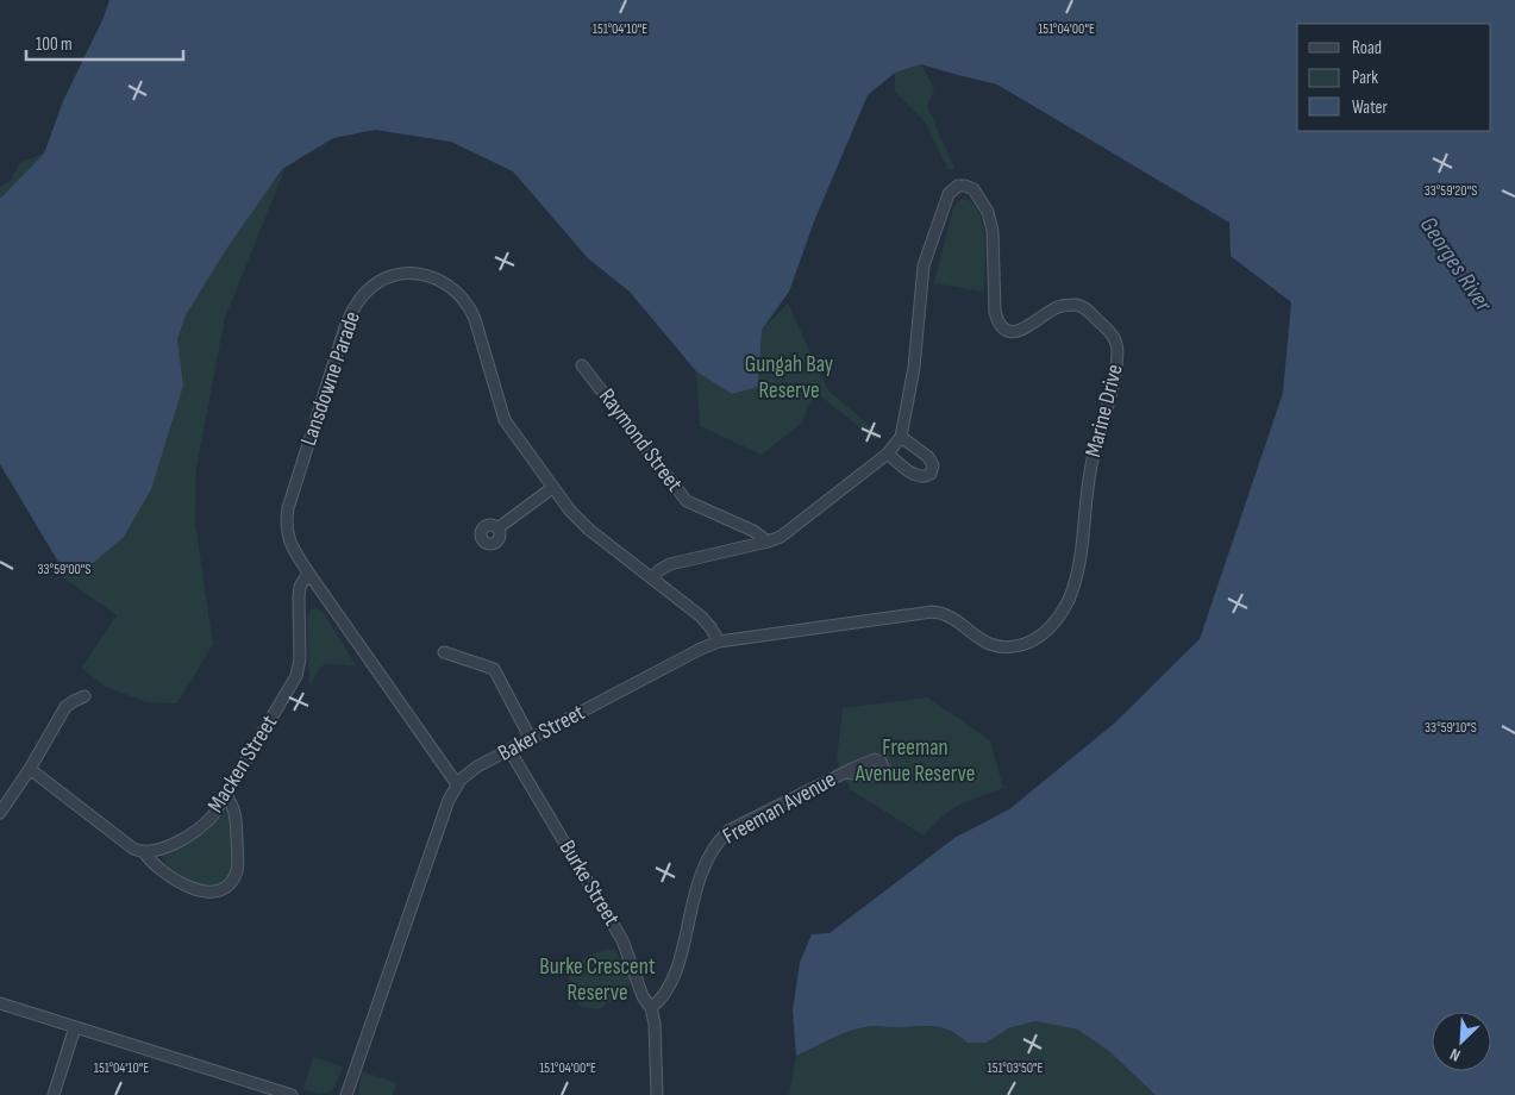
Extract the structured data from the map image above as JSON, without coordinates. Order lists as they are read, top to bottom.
{
  "streets": {
    "street": [
      "Lansdowne Parade",
      "Marine Drive",
      "Raymond Street",
      "Baker Street",
      "Macken Street",
      "Freeman Avenue",
      "Burke Street"
    ]
  },
  "crossings": [
    ["Lansdowne Parade", "Marine Drive"],
    ["Lansdowne Parade", "Baker Street"],
    ["Lansdowne Parade", "Macken Street"],
    ["Marine Drive", "Raymond Street"],
    ["Marine Drive", "Baker Street"],
    ["Baker Street", "Burke Street"],
    ["Freeman Avenue", "Burke Street"]
  ],
  "water": ["Georges River"],
  "parks": ["Gungah Bay Reserve", "Freeman Avenue Reserve", "Burke Crescent Reserve"],
  "legend": ["Road", "Park", "Water"],
  "scale_bar": "100 m",
  "north": "bottom left",
  "coordinates": [
    "151°04'10\"E",
    "151°04'00\"E",
    "33°59'20\"S",
    "33°59'00\"S",
    "33°59'10\"S",
    "151°03'50\"E"
  ]
}
